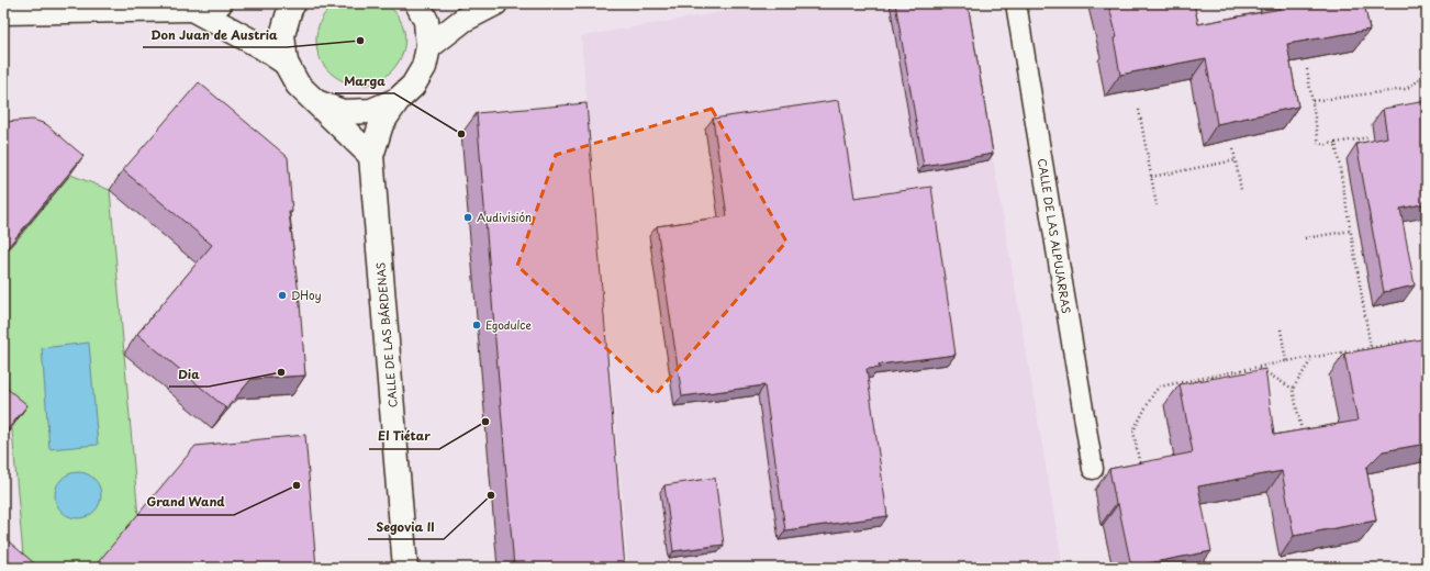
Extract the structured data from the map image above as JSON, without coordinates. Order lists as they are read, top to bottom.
{
  "streets": {
    "street": ["CALLE DE LAS BÁRDENAS"],
    "lane": ["CALLE DE LAS ALPUJARRAS"]
  },
  "places": [
    "Don Juan de Austria",
    "Marga",
    "Audivisión",
    "DHoy",
    "Egodulce",
    "Dia",
    "El Tiétar",
    "Grand Wand",
    "Segovia II"
  ]
}
